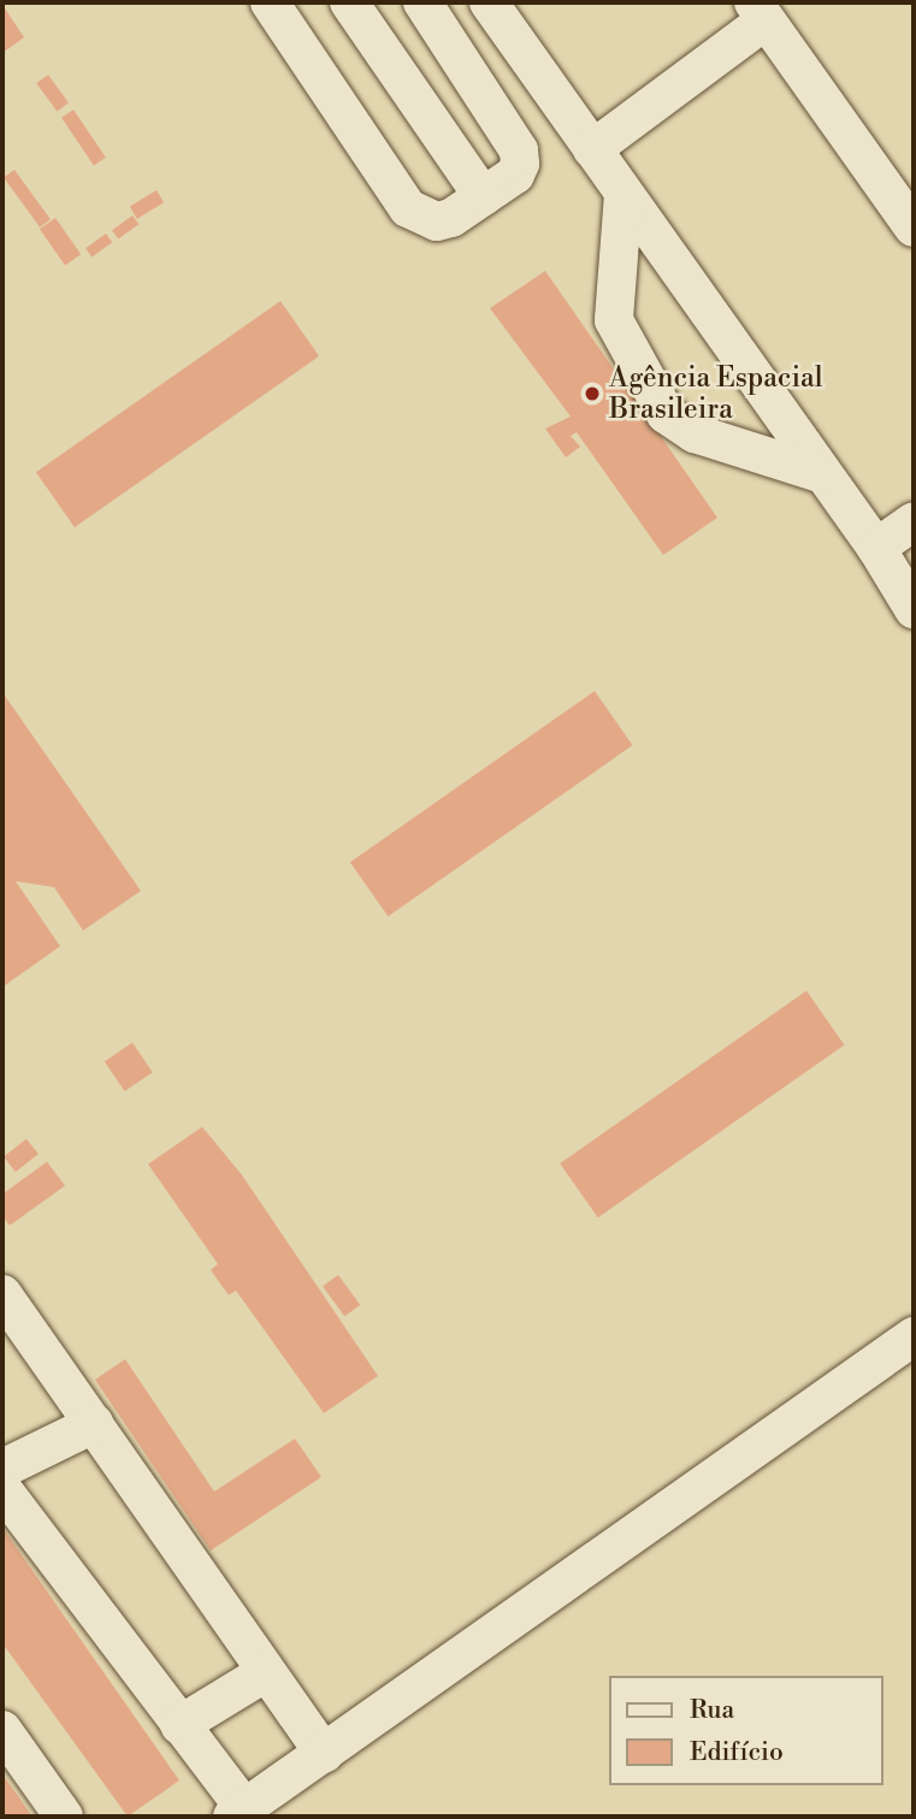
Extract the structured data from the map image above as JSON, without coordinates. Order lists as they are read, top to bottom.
{
  "places": ["Agência Espacial Brasileira"],
  "legend": ["Rua", "Edifício"]
}
